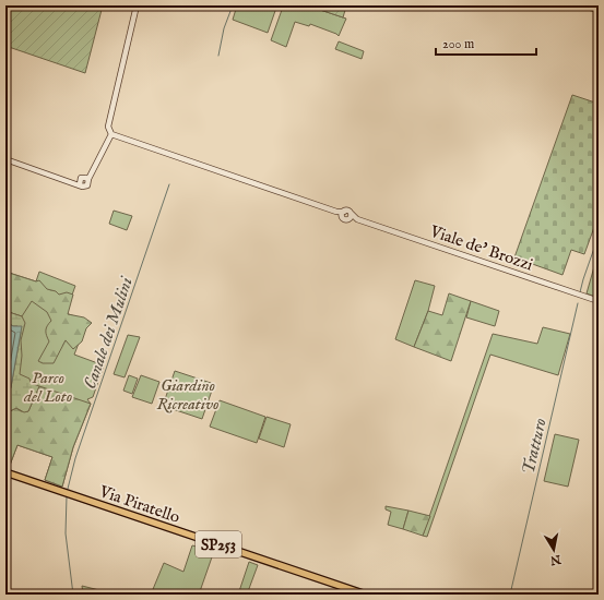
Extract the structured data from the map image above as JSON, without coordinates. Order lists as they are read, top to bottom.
{
  "streets": {
    "main road": ["Via Piratello", "SP253"],
    "street": ["Viale de' Brozzi"]
  },
  "water": ["Canale dei Mulini", "Tratturo"],
  "parks": ["Parco del Loto", "Giardino Ricreativo"],
  "scale_bar": "200 m",
  "north": "bottom"
}
